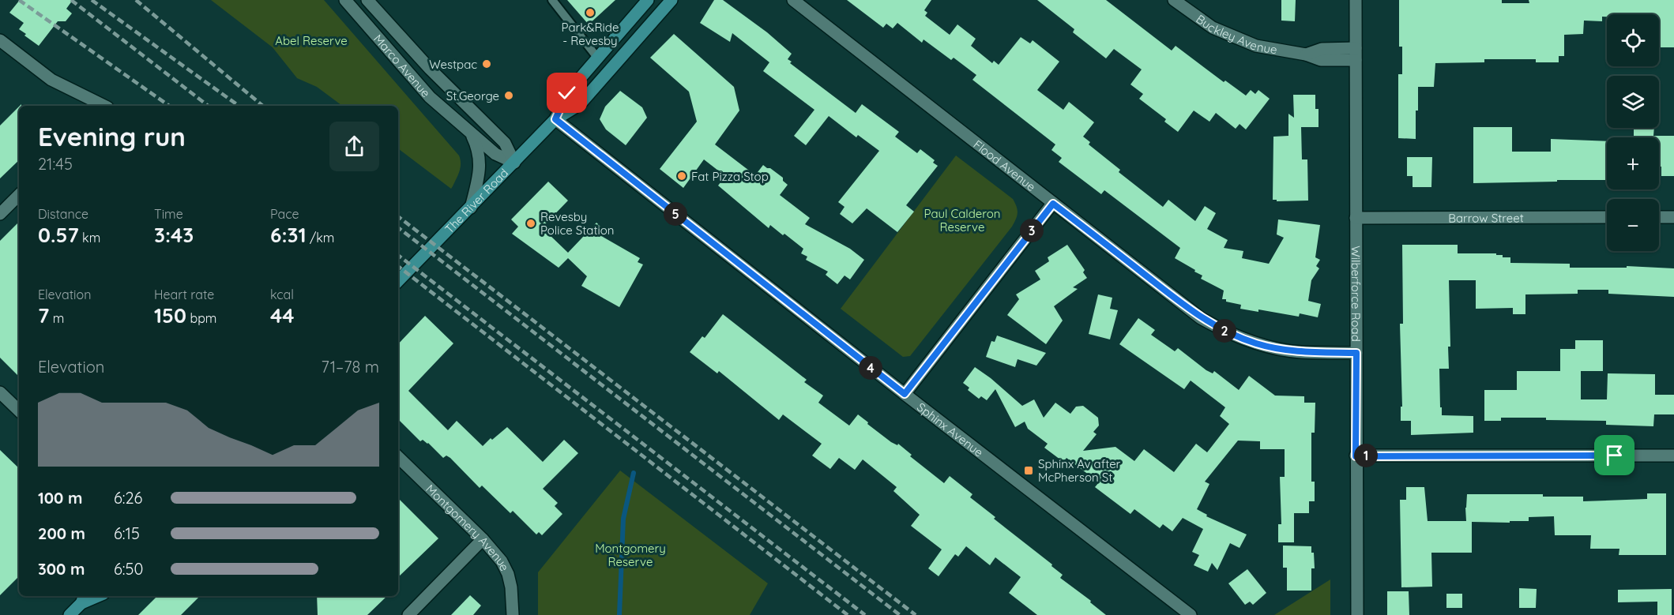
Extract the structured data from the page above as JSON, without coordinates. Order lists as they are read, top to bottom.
{
  "streets": {
    "main road": ["The River Road"],
    "street": [
      "Buckley Avenue",
      "Marco Avenue",
      "Flood Avenue",
      "Barrow Street",
      "Wilberforce Road",
      "Sphinx Avenue",
      "Montgomery Avenue"
    ]
  },
  "crossings": [
    ["Buckley Avenue", "Wilberforce Road"],
    ["Marco Avenue", "The River Road"],
    ["Flood Avenue", "Wilberforce Road"],
    ["The River Road", "Sphinx Avenue"],
    ["Barrow Street", "Wilberforce Road"]
  ],
  "parks": ["Abel Reserve", "Paul Calderon Reserve", "Montgomery Reserve"],
  "places": {
    "other": [
      "Park&Ride - Revesby",
      "Westpac",
      "St.George",
      "Fat Pizza Stop",
      "Revesby Police Station"
    ],
    "transit": ["Sphinx Av after McPherson St"]
  },
  "page": {
    "map_buttons": ["+", "−"],
    "heading": ["Evening run", "21:45"],
    "stats": [
      ["Distance", "0.57 km"],
      ["Time", "3:43"],
      ["Pace", "6:31 /km"],
      ["Elevation", "7 m"],
      ["Heart rate", "150 bpm"],
      ["kcal", "44"]
    ],
    "pins": [
      "5",
      "3",
      "2",
      "4",
      "1"
    ],
    "chart": ["Elevation", "71–78 m"],
    "list": [
      {
        "name": "100 m",
        "note": "6:26"
      },
      {
        "name": "200 m",
        "note": "6:15"
      },
      {
        "name": "300 m",
        "note": "6:50"
      }
    ]
  }
}
